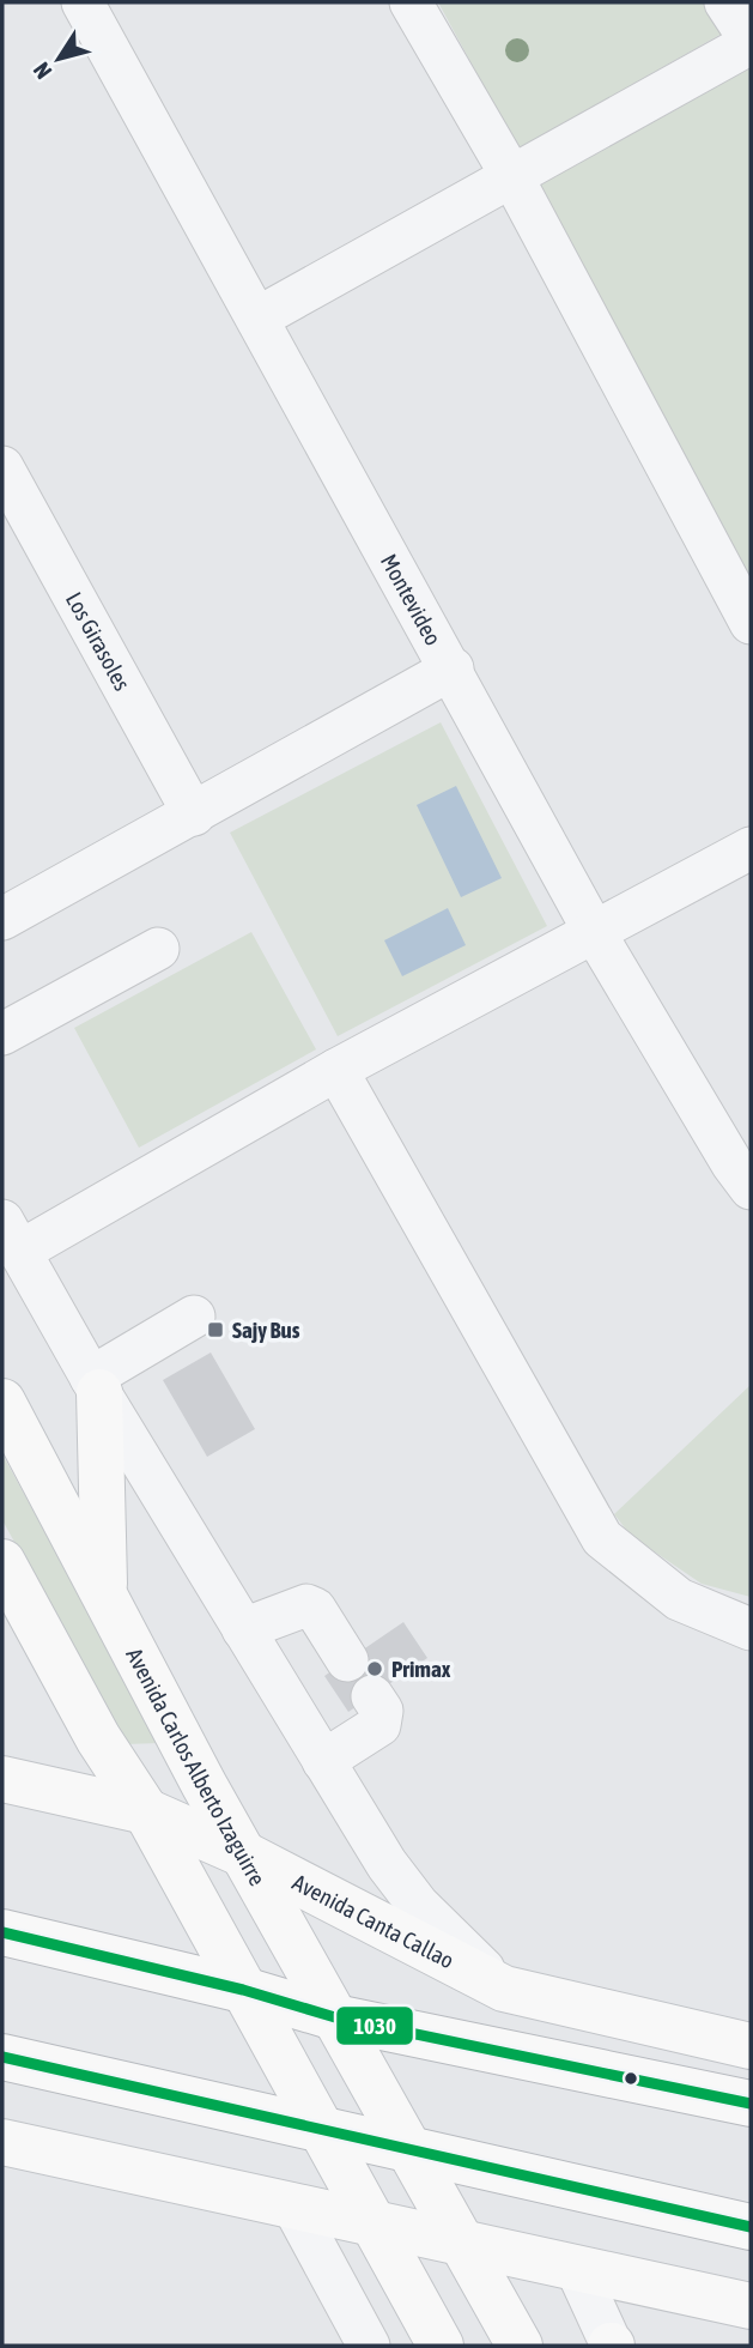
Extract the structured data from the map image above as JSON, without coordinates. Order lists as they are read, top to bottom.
{
  "streets": {
    "main road": ["Avenida Carlos Alberto Izaguirre", "Avenida Canta Callao"],
    "street": ["Montevideo", "Los Girasoles"]
  },
  "crossings": [
    ["Avenida Carlos Alberto Izaguirre", "Avenida Canta Callao"]
  ],
  "places": {
    "transit": ["Sajy Bus"],
    "other": ["Primax"]
  },
  "lines": ["transit line 1030"],
  "north": "bottom left"
}
